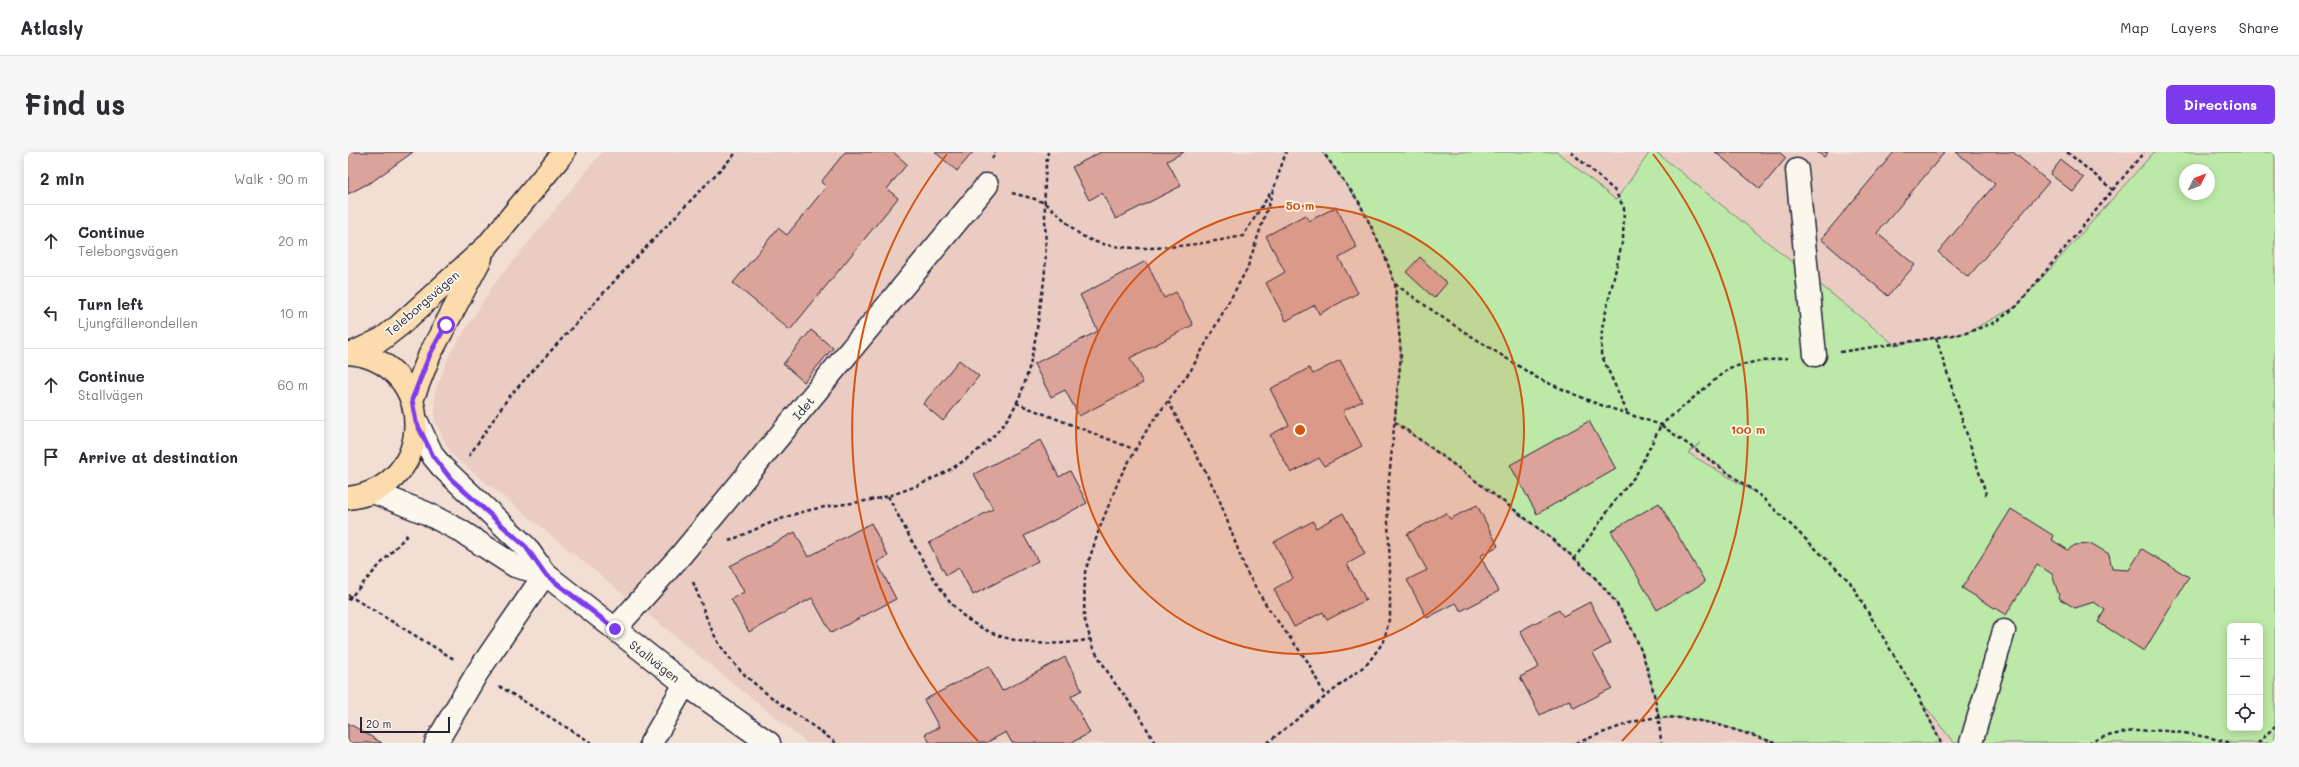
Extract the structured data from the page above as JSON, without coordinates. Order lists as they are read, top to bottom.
{
  "streets": {
    "main road": ["Teleborgsvägen"],
    "street": ["Idet", "Stallvägen"]
  },
  "crossings": [
    ["Idet", "Stallvägen"]
  ],
  "scale_bar": "20 m",
  "north": "top right",
  "page": {
    "header": "Atlasly",
    "nav": ["Map", "Layers", "Share"],
    "buttons": "Directions",
    "title": "Find us",
    "heading": ["2 min", "Walk · 90 m"],
    "list": [
      ["Continue", "Teleborgsvägen", "20 m"],
      ["Turn left", "Ljungfällerondellen", "10 m"],
      ["Continue", "Stallvägen", "60 m"],
      "Arrive at destination"
    ],
    "map_buttons": ["+", "−"],
    "scale": "20 m"
  },
  "rings": ["50 m", "100 m"]
}
